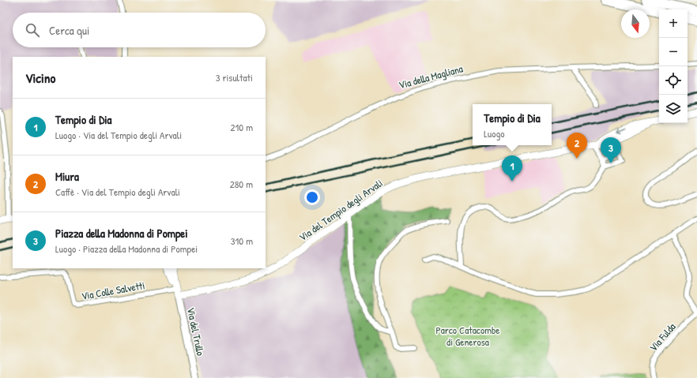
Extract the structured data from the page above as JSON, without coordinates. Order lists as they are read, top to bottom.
{
  "streets": {
    "main road": ["Via del Tempio degli Arvali", "Via del Trullo"],
    "street": ["Via della Magliana", "Via Colle Salvetti", "Via Fulda"]
  },
  "crossings": [
    ["Via del Tempio degli Arvali", "Via Colle Salvetti"],
    ["Via del Tempio degli Arvali", "Via del Trullo"],
    ["Via Colle Salvetti", "Via del Trullo"]
  ],
  "parks": ["Parco Catacombe di Generosa"],
  "north": "bottom",
  "page": {
    "map_buttons": ["+", "−"],
    "search": "Cerca qui",
    "heading": ["Vicino", "3 risultati"],
    "list": [
      {
        "mark": "1",
        "name": "Tempio di Dia",
        "note": "Luogo · Via del Tempio degli Arvali",
        "value": "210 m"
      },
      {
        "mark": "2",
        "name": "Miura",
        "note": "Caffè · Via del Tempio degli Arvali",
        "value": "280 m"
      },
      {
        "mark": "3",
        "name": "Piazza della Madonna di Pompei",
        "note": "Luogo · Piazza della Madonna di Pompei",
        "value": "310 m"
      }
    ],
    "popup": ["Tempio di Dia", "Luogo"],
    "pins": ["2", "3", "1"]
  }
}
